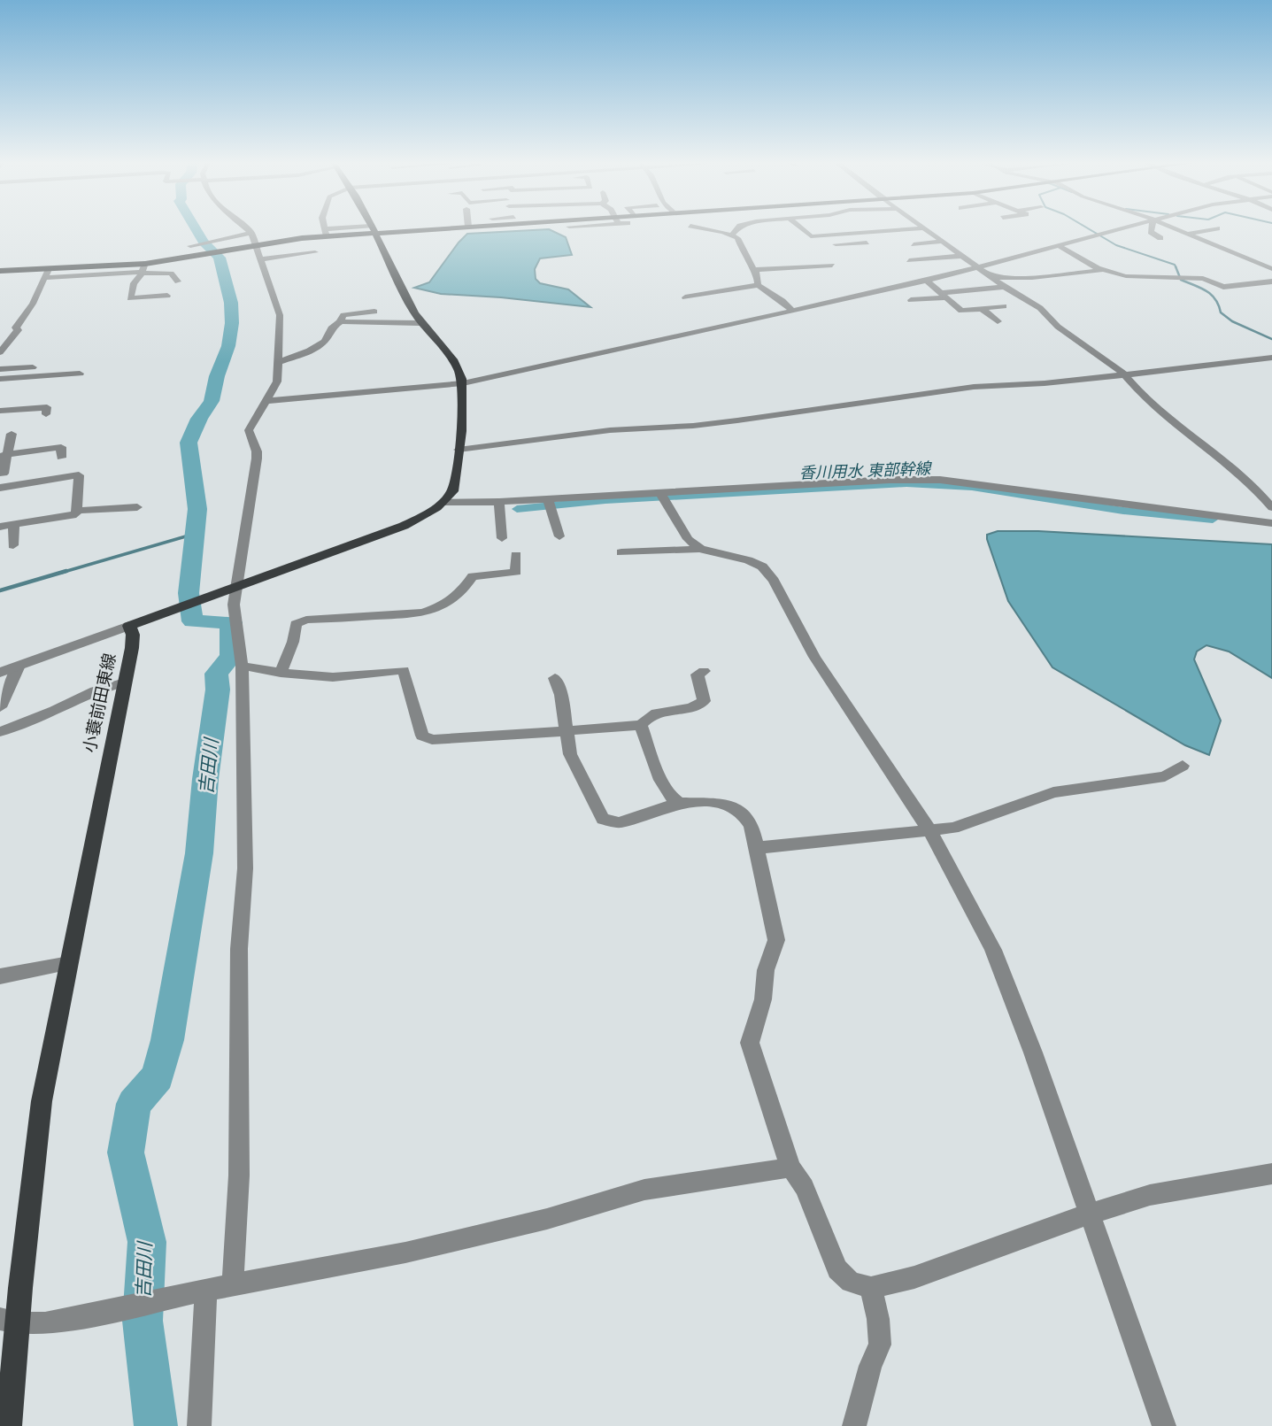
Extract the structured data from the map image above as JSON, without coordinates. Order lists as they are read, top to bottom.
{
  "streets": {
    "main road": ["小蓑前田東線"]
  },
  "water": ["香川用水 東部幹線", "吉田川"]
}
